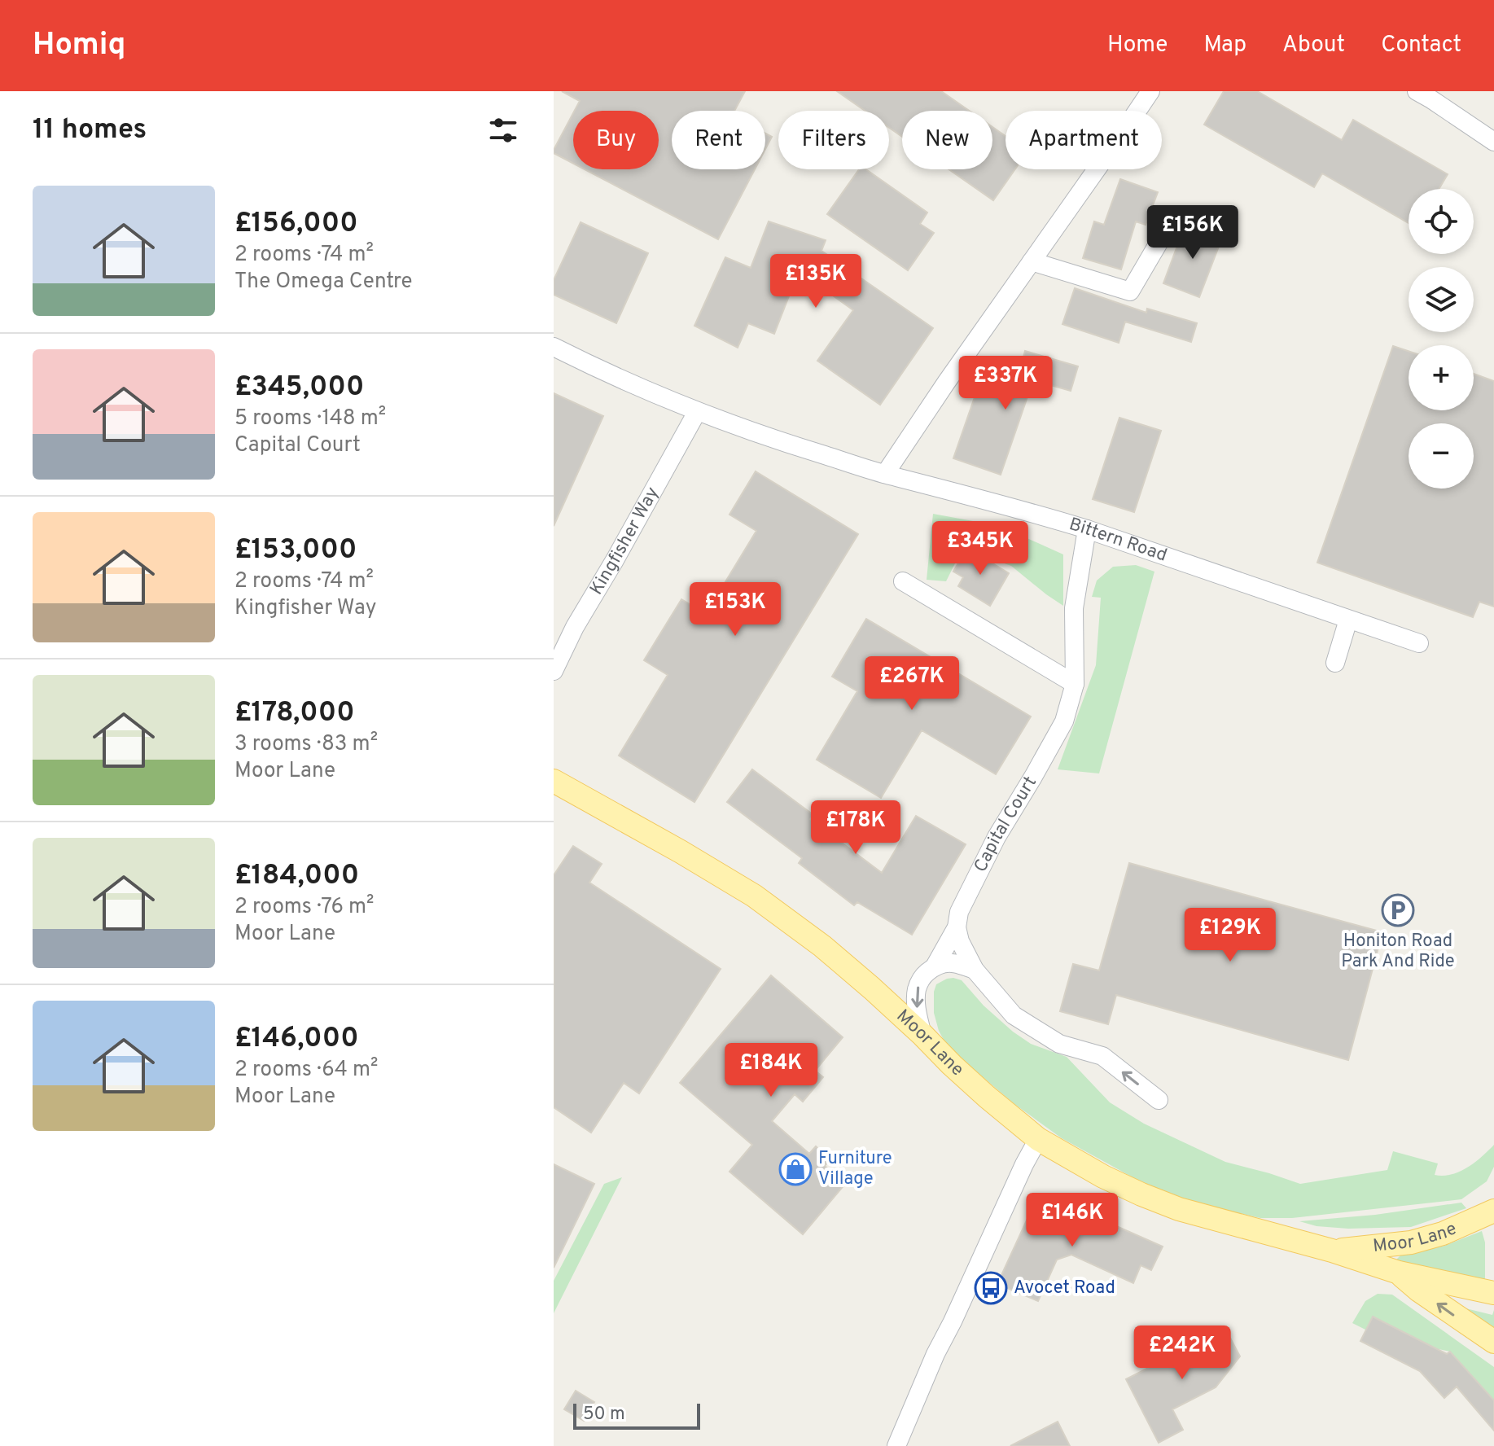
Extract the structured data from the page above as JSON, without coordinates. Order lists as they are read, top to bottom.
{
  "streets": {
    "main road": ["Moor Lane"],
    "street": ["Kingfisher Way", "Bittern Road", "Capital Court"]
  },
  "crossings": [
    ["Kingfisher Way", "Bittern Road"],
    ["Bittern Road", "Capital Court"],
    ["Capital Court", "Moor Lane"]
  ],
  "places": {
    "parking": ["Honiton Road Park And Ride"],
    "shop": ["Furniture Village"],
    "bus stop": ["Avocet Road"]
  },
  "scale_bar": "50 m",
  "page": {
    "header": "Homiq",
    "nav": [
      "Home",
      "Map",
      "About",
      "Contact"
    ],
    "heading": "11 homes",
    "chip": [
      "Buy",
      "Rent",
      "Filters",
      "New",
      "Apartment"
    ],
    "list": [
      {
        "name": "£156,000",
        "note": "2 rooms · 74 m² · The Omega Centre"
      },
      {
        "name": "£345,000",
        "note": "5 rooms · 148 m² · Capital Court"
      },
      {
        "name": "£153,000",
        "note": "2 rooms · 74 m² · Kingfisher Way"
      },
      {
        "name": "£178,000",
        "note": "3 rooms · 83 m² · Moor Lane"
      },
      {
        "name": "£184,000",
        "note": "2 rooms · 76 m² · Moor Lane"
      },
      {
        "name": "£146,000",
        "note": "2 rooms · 64 m² · Moor Lane"
      }
    ],
    "map_buttons": ["+", "−"],
    "price": [
      "£156K",
      "£135K",
      "£337K",
      "£345K",
      "£153K",
      "£267K",
      "£178K",
      "£129K",
      "£184K",
      "£146K",
      "£242K"
    ],
    "scale": "50 m"
  }
}
